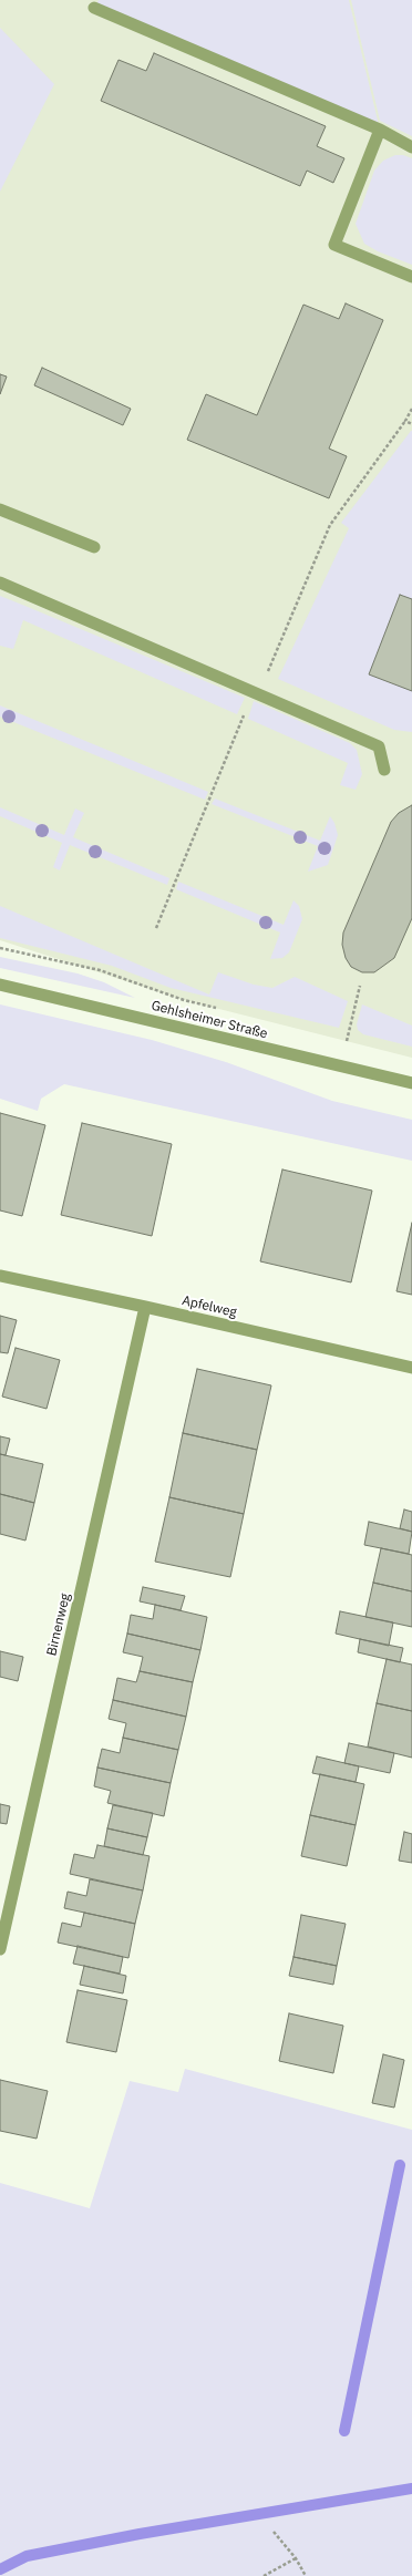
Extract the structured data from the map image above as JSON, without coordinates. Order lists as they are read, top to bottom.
{
  "streets": {
    "street": ["Gehlsheimer Straße", "Apfelweg", "Birnenweg"]
  },
  "crossings": [
    ["Apfelweg", "Birnenweg"]
  ]
}
